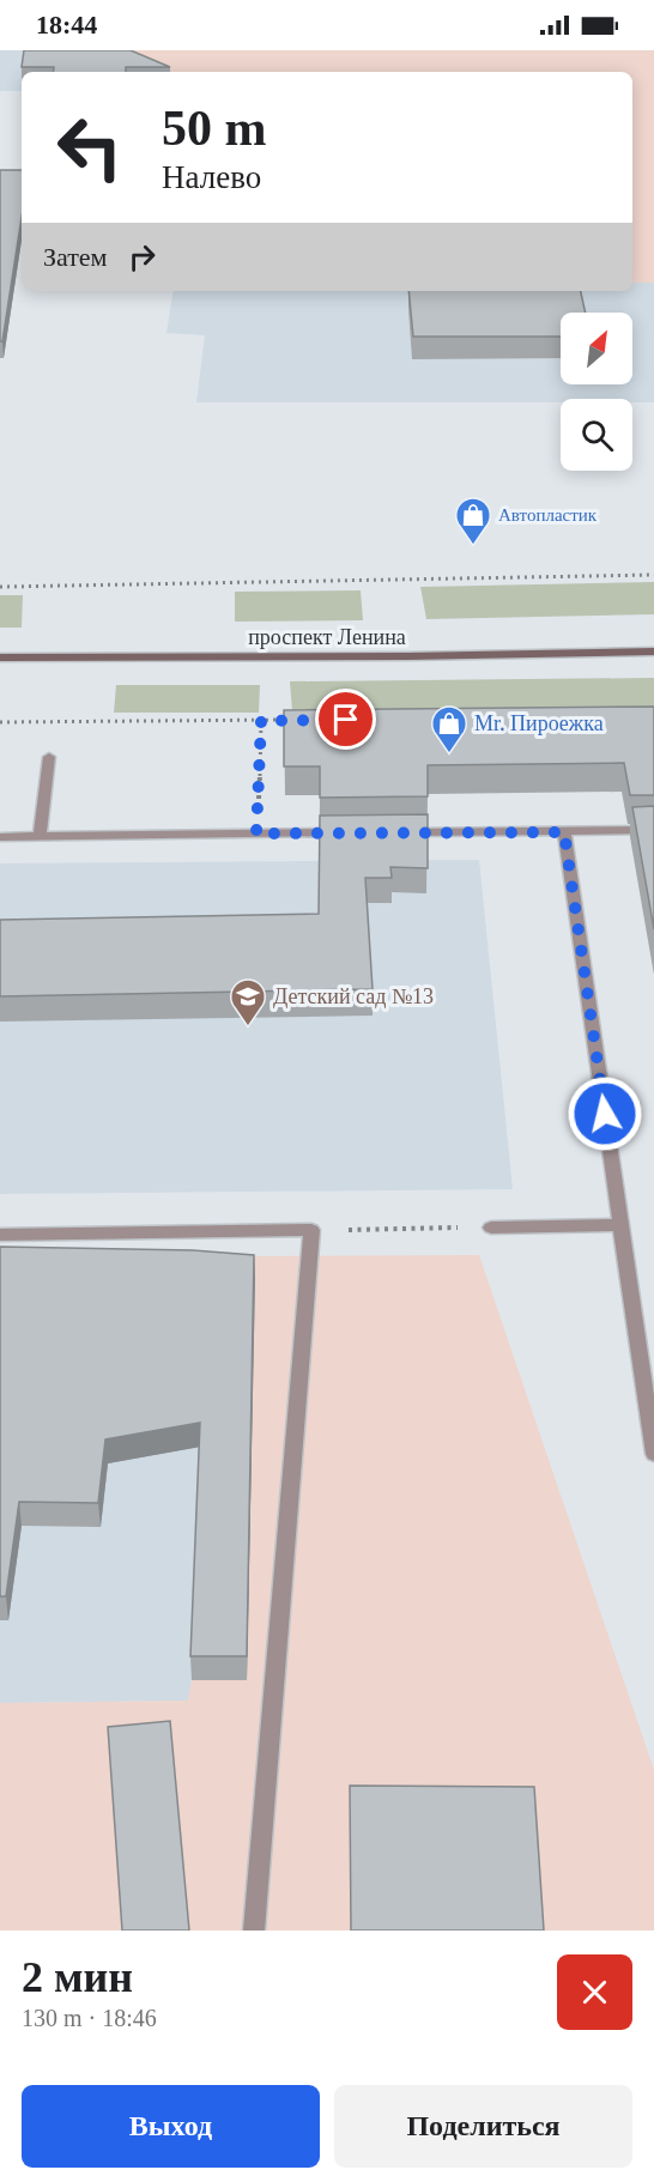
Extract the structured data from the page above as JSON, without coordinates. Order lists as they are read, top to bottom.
{
  "streets": {
    "street": ["проспект Ленина"]
  },
  "places": {
    "shop": ["Автопластик", "Mr. Пироежка"],
    "school or university": ["Детский сад №13"]
  },
  "north": "top right",
  "page": {
    "status": "18:44",
    "turn": ["50 m", "Налево"],
    "then": "Затем",
    "heading": ["2 мин", "130 m · 18:46"],
    "buttons": ["Выход", "Поделиться"]
  }
}
